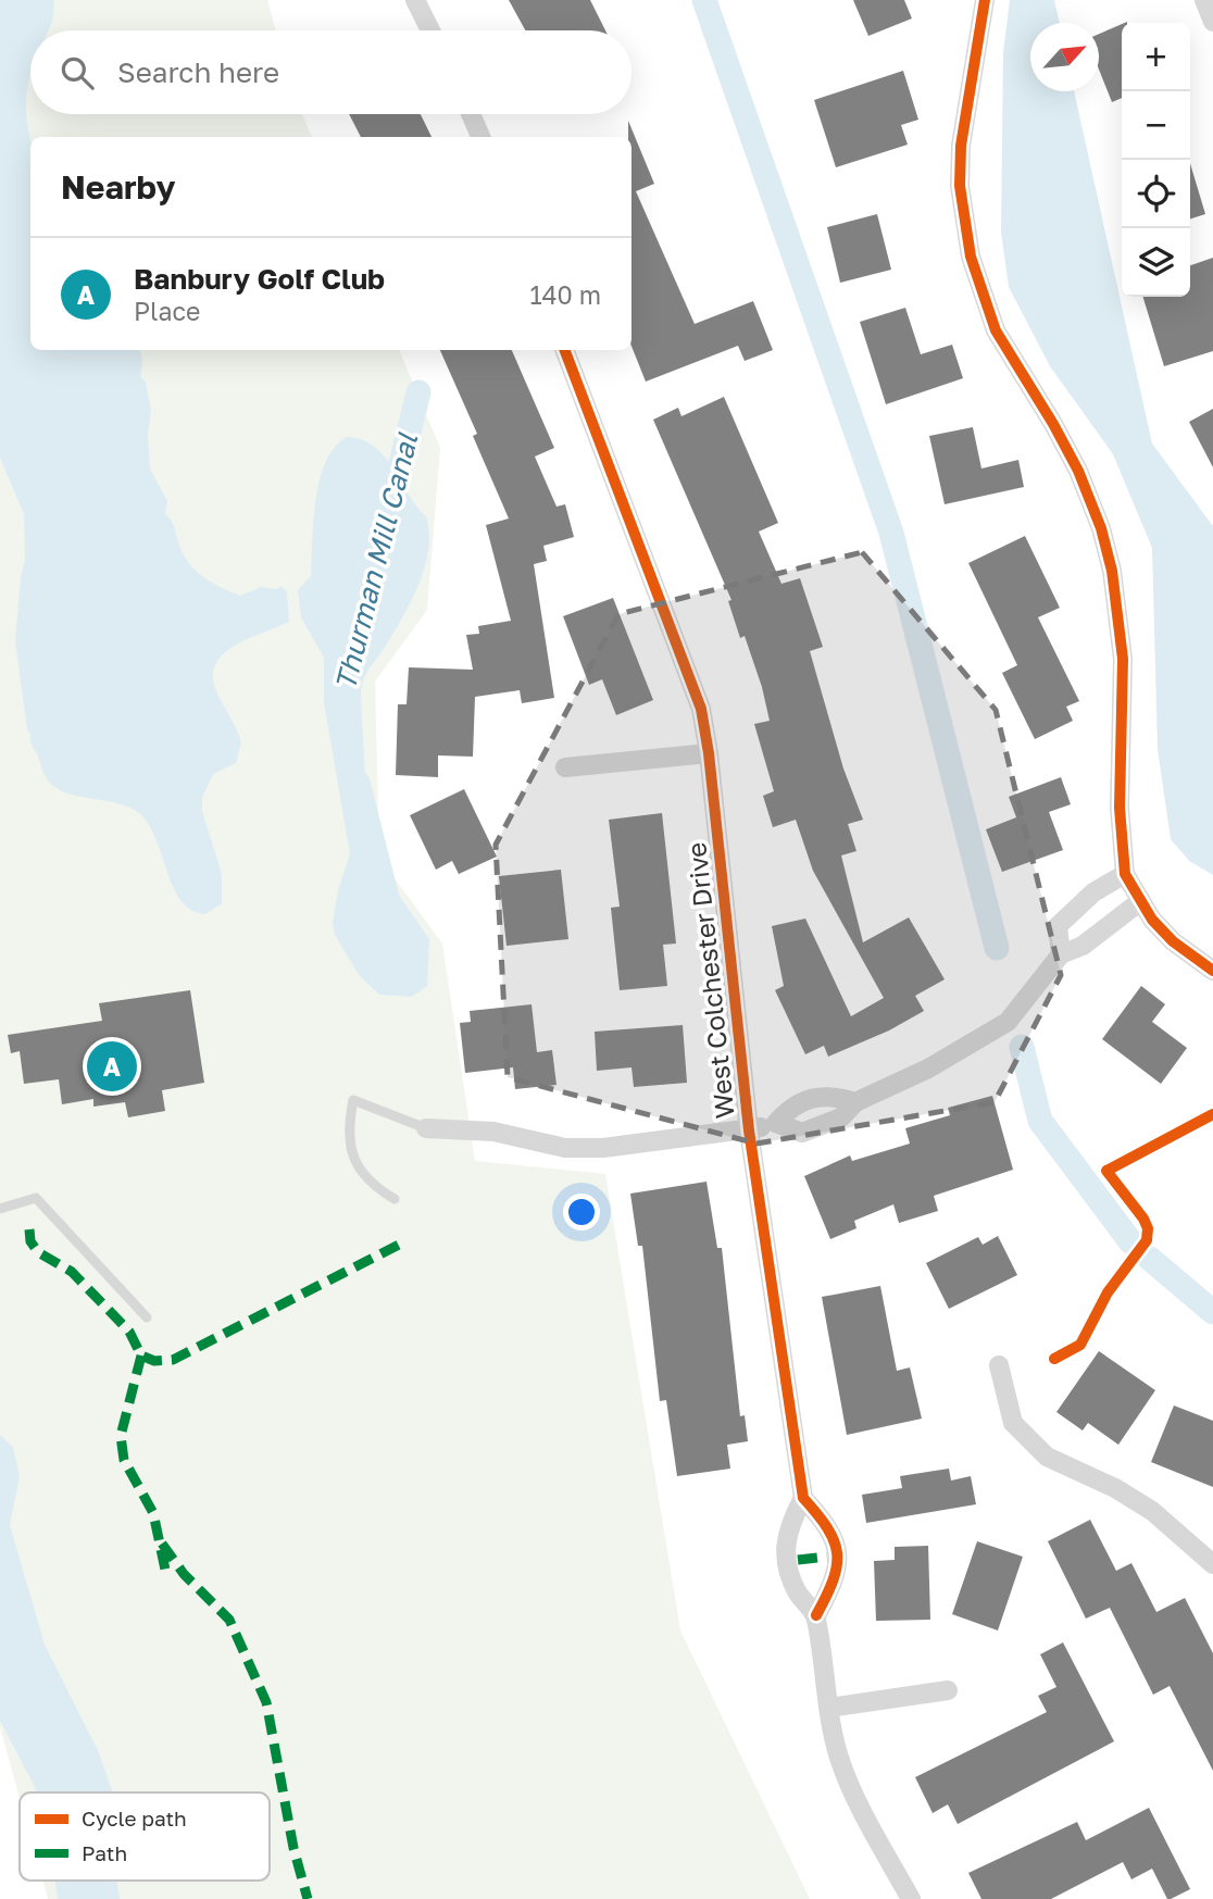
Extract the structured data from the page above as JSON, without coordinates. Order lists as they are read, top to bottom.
{
  "streets": {
    "street": ["West Colchester Drive"]
  },
  "water": ["Thurman Mill Canal"],
  "legend": ["Cycle path", "Path"],
  "north": "top right",
  "page": {
    "map_buttons": ["+", "−"],
    "search": "Search here",
    "heading": "Nearby",
    "list": [
      {
        "mark": "A",
        "name": "Banbury Golf Club",
        "note": "Place",
        "value": "140 m"
      }
    ],
    "pins": "A"
  }
}
